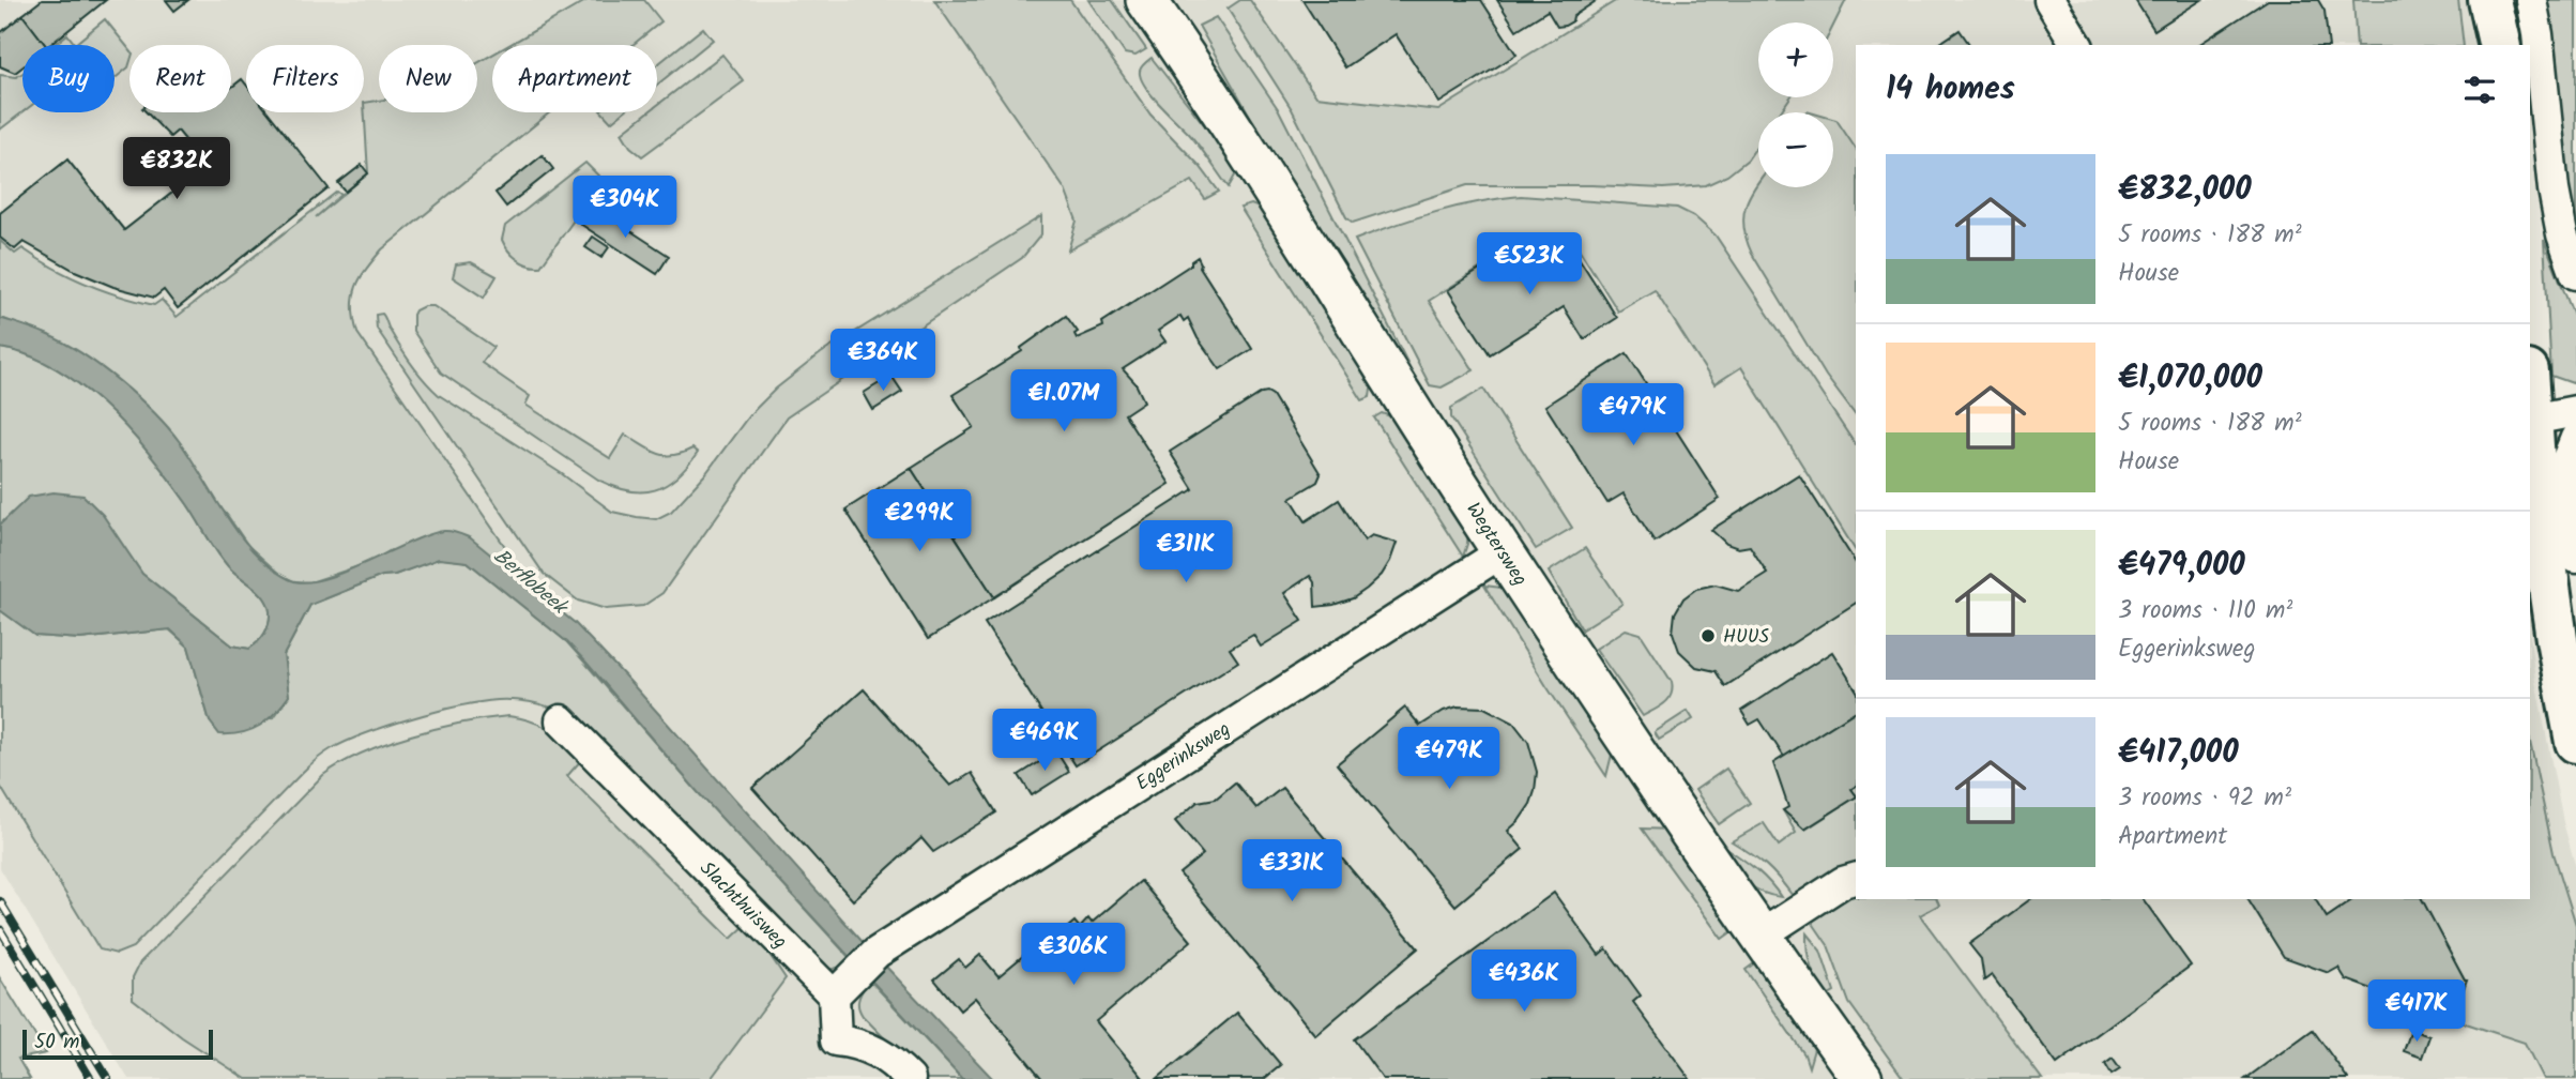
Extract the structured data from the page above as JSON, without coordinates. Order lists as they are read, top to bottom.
{
  "streets": {
    "street": ["Wegtersweg", "Eggerinksweg", "Slachthuisweg"]
  },
  "crossings": [
    ["Wegtersweg", "Eggerinksweg"],
    ["Eggerinksweg", "Slachthuisweg"]
  ],
  "water": ["Berflobeek"],
  "places": ["HUUS"],
  "scale_bar": "50 m",
  "page": {
    "map_buttons": ["+", "−"],
    "chip": [
      "Buy",
      "Rent",
      "Filters",
      "New",
      "Apartment"
    ],
    "heading": "14 homes",
    "list": [
      {
        "name": "€832,000",
        "note": "5 rooms · 188 m² · House"
      },
      {
        "name": "€1,070,000",
        "note": "5 rooms · 188 m² · House"
      },
      {
        "name": "€479,000",
        "note": "3 rooms · 110 m² · Eggerinksweg"
      },
      {
        "name": "€417,000",
        "note": "3 rooms · 92 m² · Apartment"
      }
    ],
    "price": [
      "€832K",
      "€304K",
      "€523K",
      "€364K",
      "€1.07M",
      "€479K",
      "€299K",
      "€311K",
      "€469K",
      "€479K",
      "€331K",
      "€306K",
      "€436K",
      "€417K"
    ],
    "scale": "50 m"
  }
}
